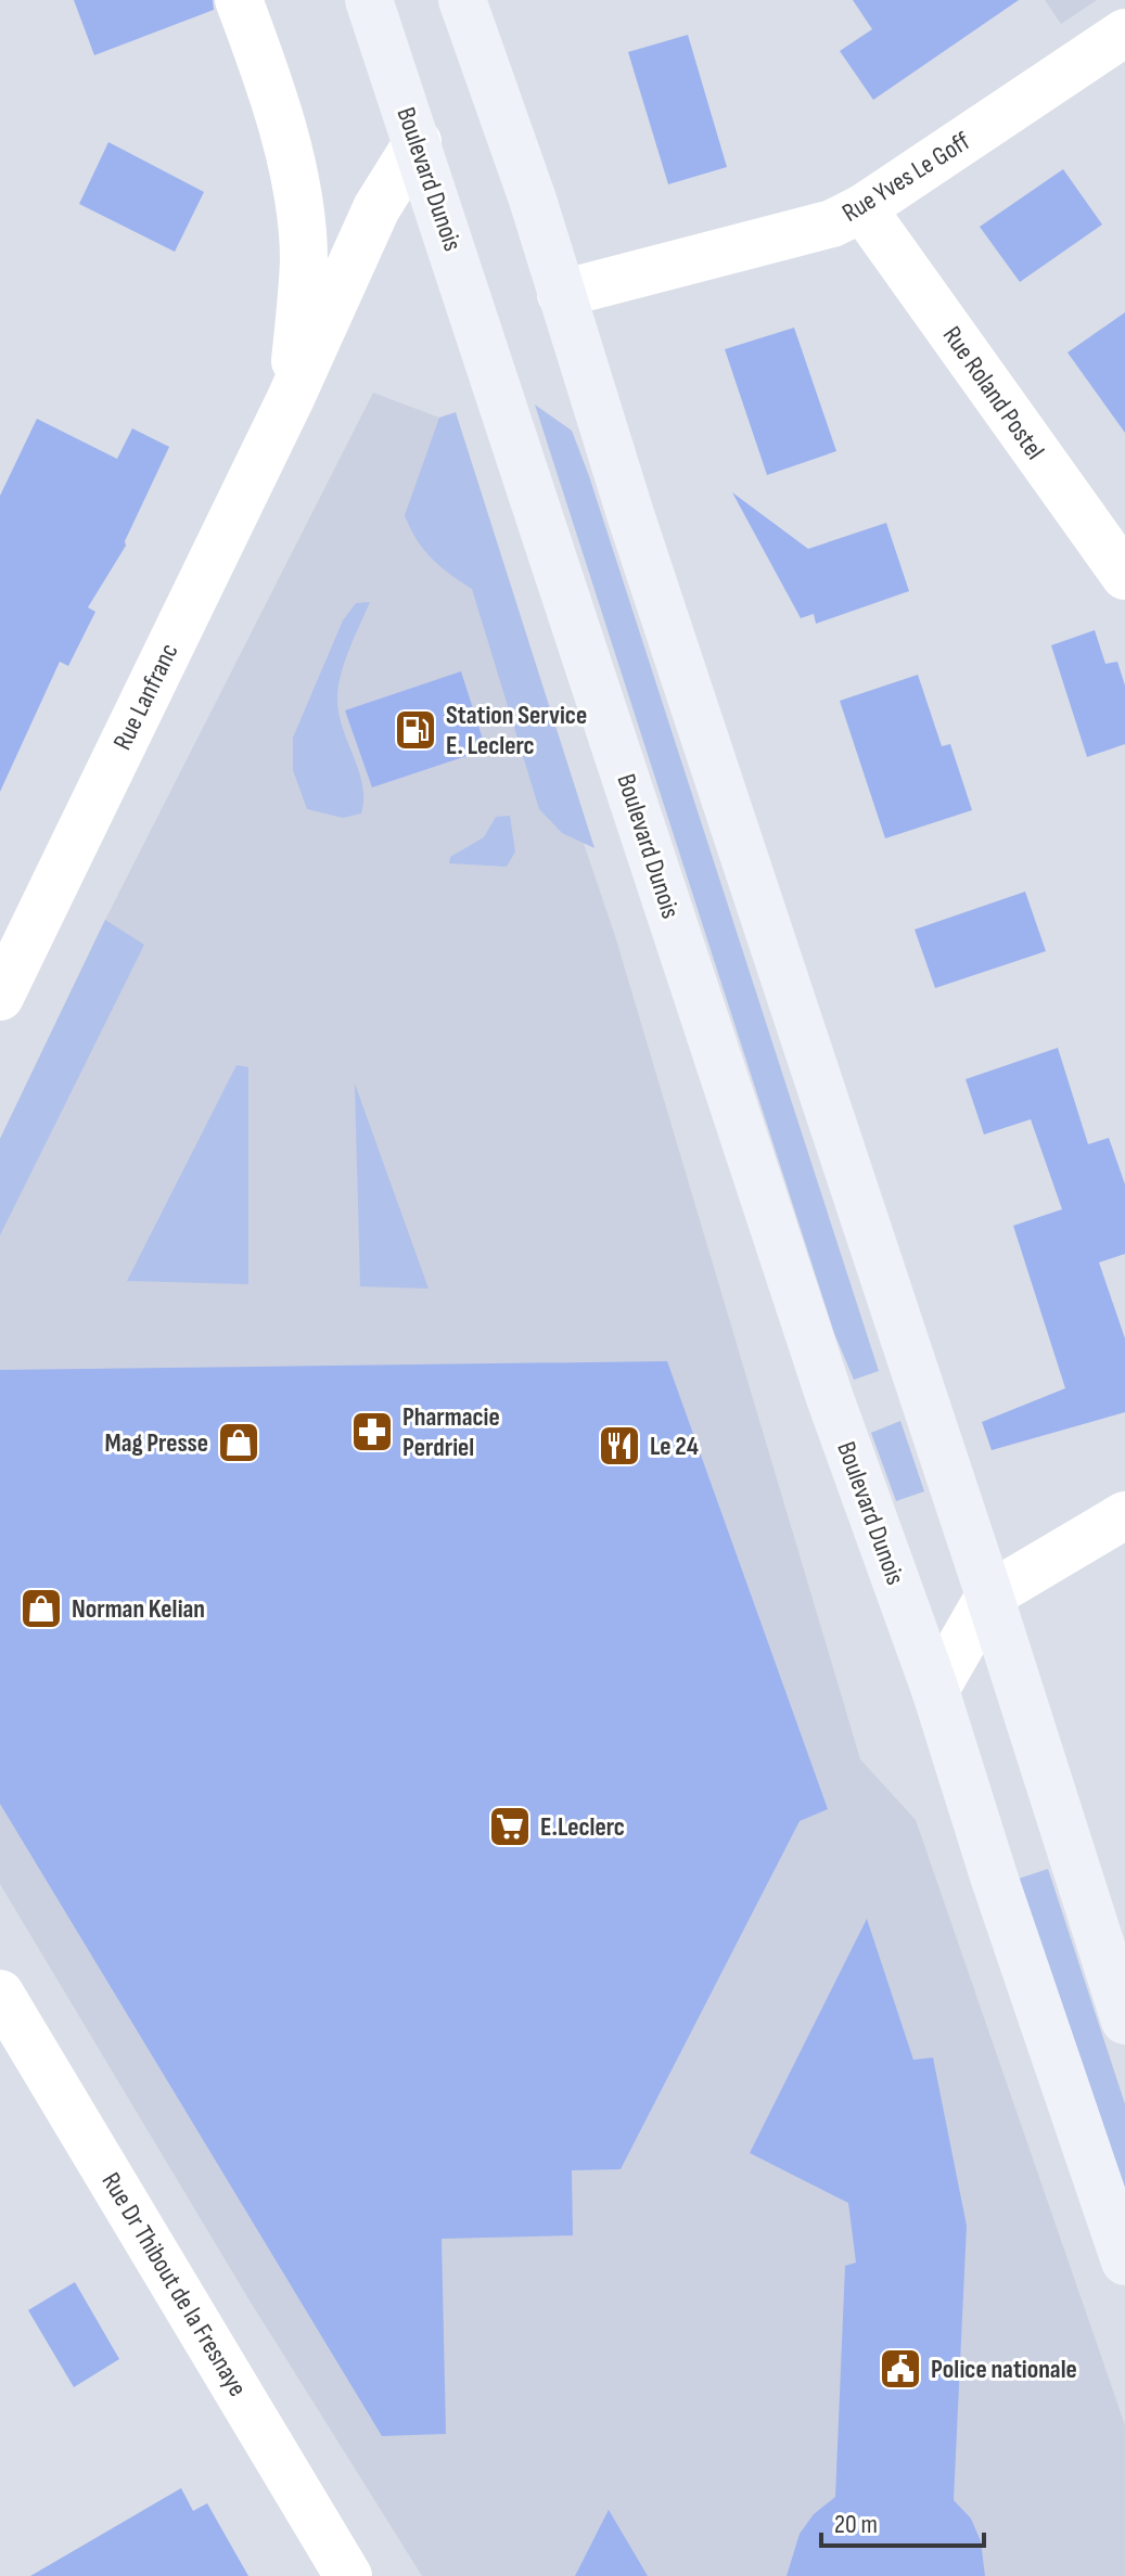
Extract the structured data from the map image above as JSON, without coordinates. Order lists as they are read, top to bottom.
{
  "streets": {
    "main road": ["Boulevard Dunois"],
    "street": [
      "Rue Yves Le Goff",
      "Rue Roland Postel",
      "Rue Lanfranc",
      "Rue Dr Thibout de la Fresnaye"
    ]
  },
  "crossings": [
    ["Rue Yves Le Goff", "Rue Roland Postel"],
    ["Boulevard Dunois", "Rue Lanfranc"]
  ],
  "places": {
    "fuel station": ["Station Service E. Leclerc"],
    "pharmacy": ["Pharmacie Perdriel"],
    "shop": ["Mag Presse", "Norman Kelian"],
    "restaurant": ["Le 24"],
    "supermarket": ["E.Leclerc"],
    "public building": ["Police nationale"]
  },
  "scale_bar": "20 m"
}
